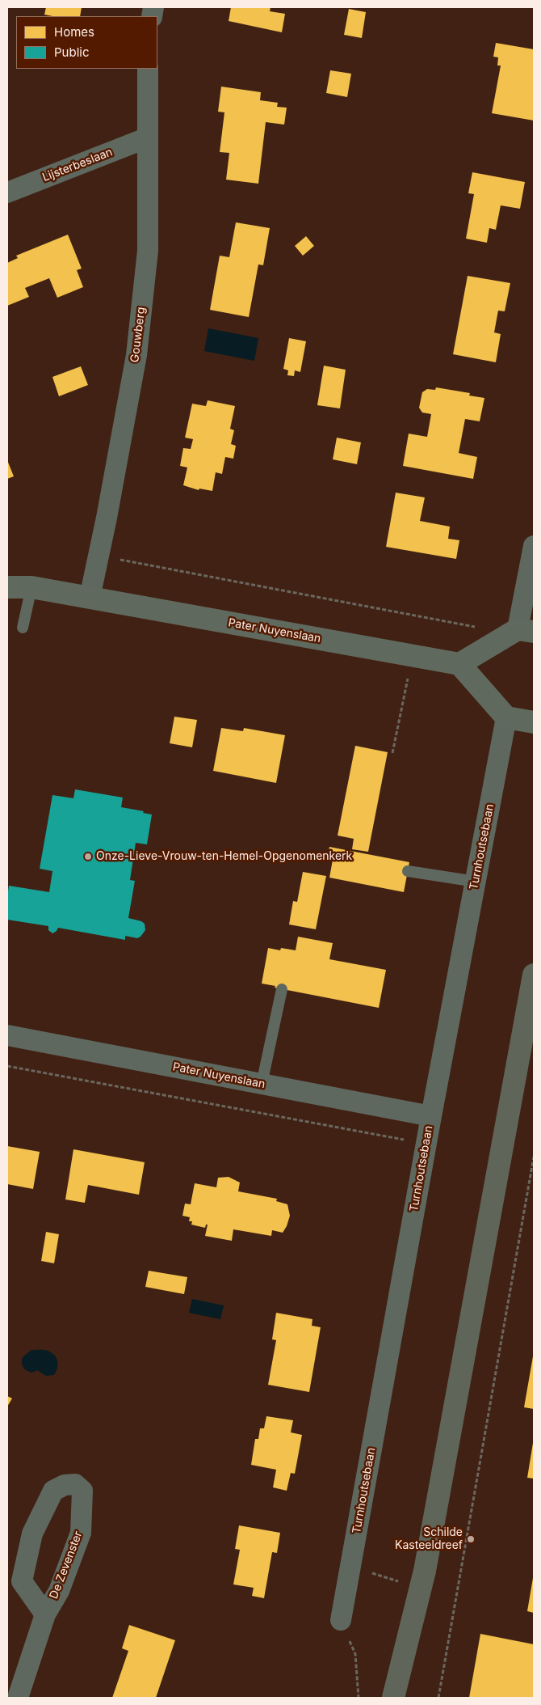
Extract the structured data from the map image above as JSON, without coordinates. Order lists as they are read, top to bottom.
{
  "streets": {
    "street": [
      "Lijsterbeslaan",
      "Gouwberg",
      "Pater Nuyenslaan",
      "Turnhoutsebaan",
      "De Zevenster"
    ]
  },
  "crossings": [
    ["Lijsterbeslaan", "Gouwberg"],
    ["Gouwberg", "Pater Nuyenslaan"],
    ["Pater Nuyenslaan", "Turnhoutsebaan"]
  ],
  "places": ["Onze-Lieve-Vrouw-ten-Hemel-Opgenomenkerk", "Schilde Kasteeldreef"],
  "legend": ["Homes", "Public"]
}
